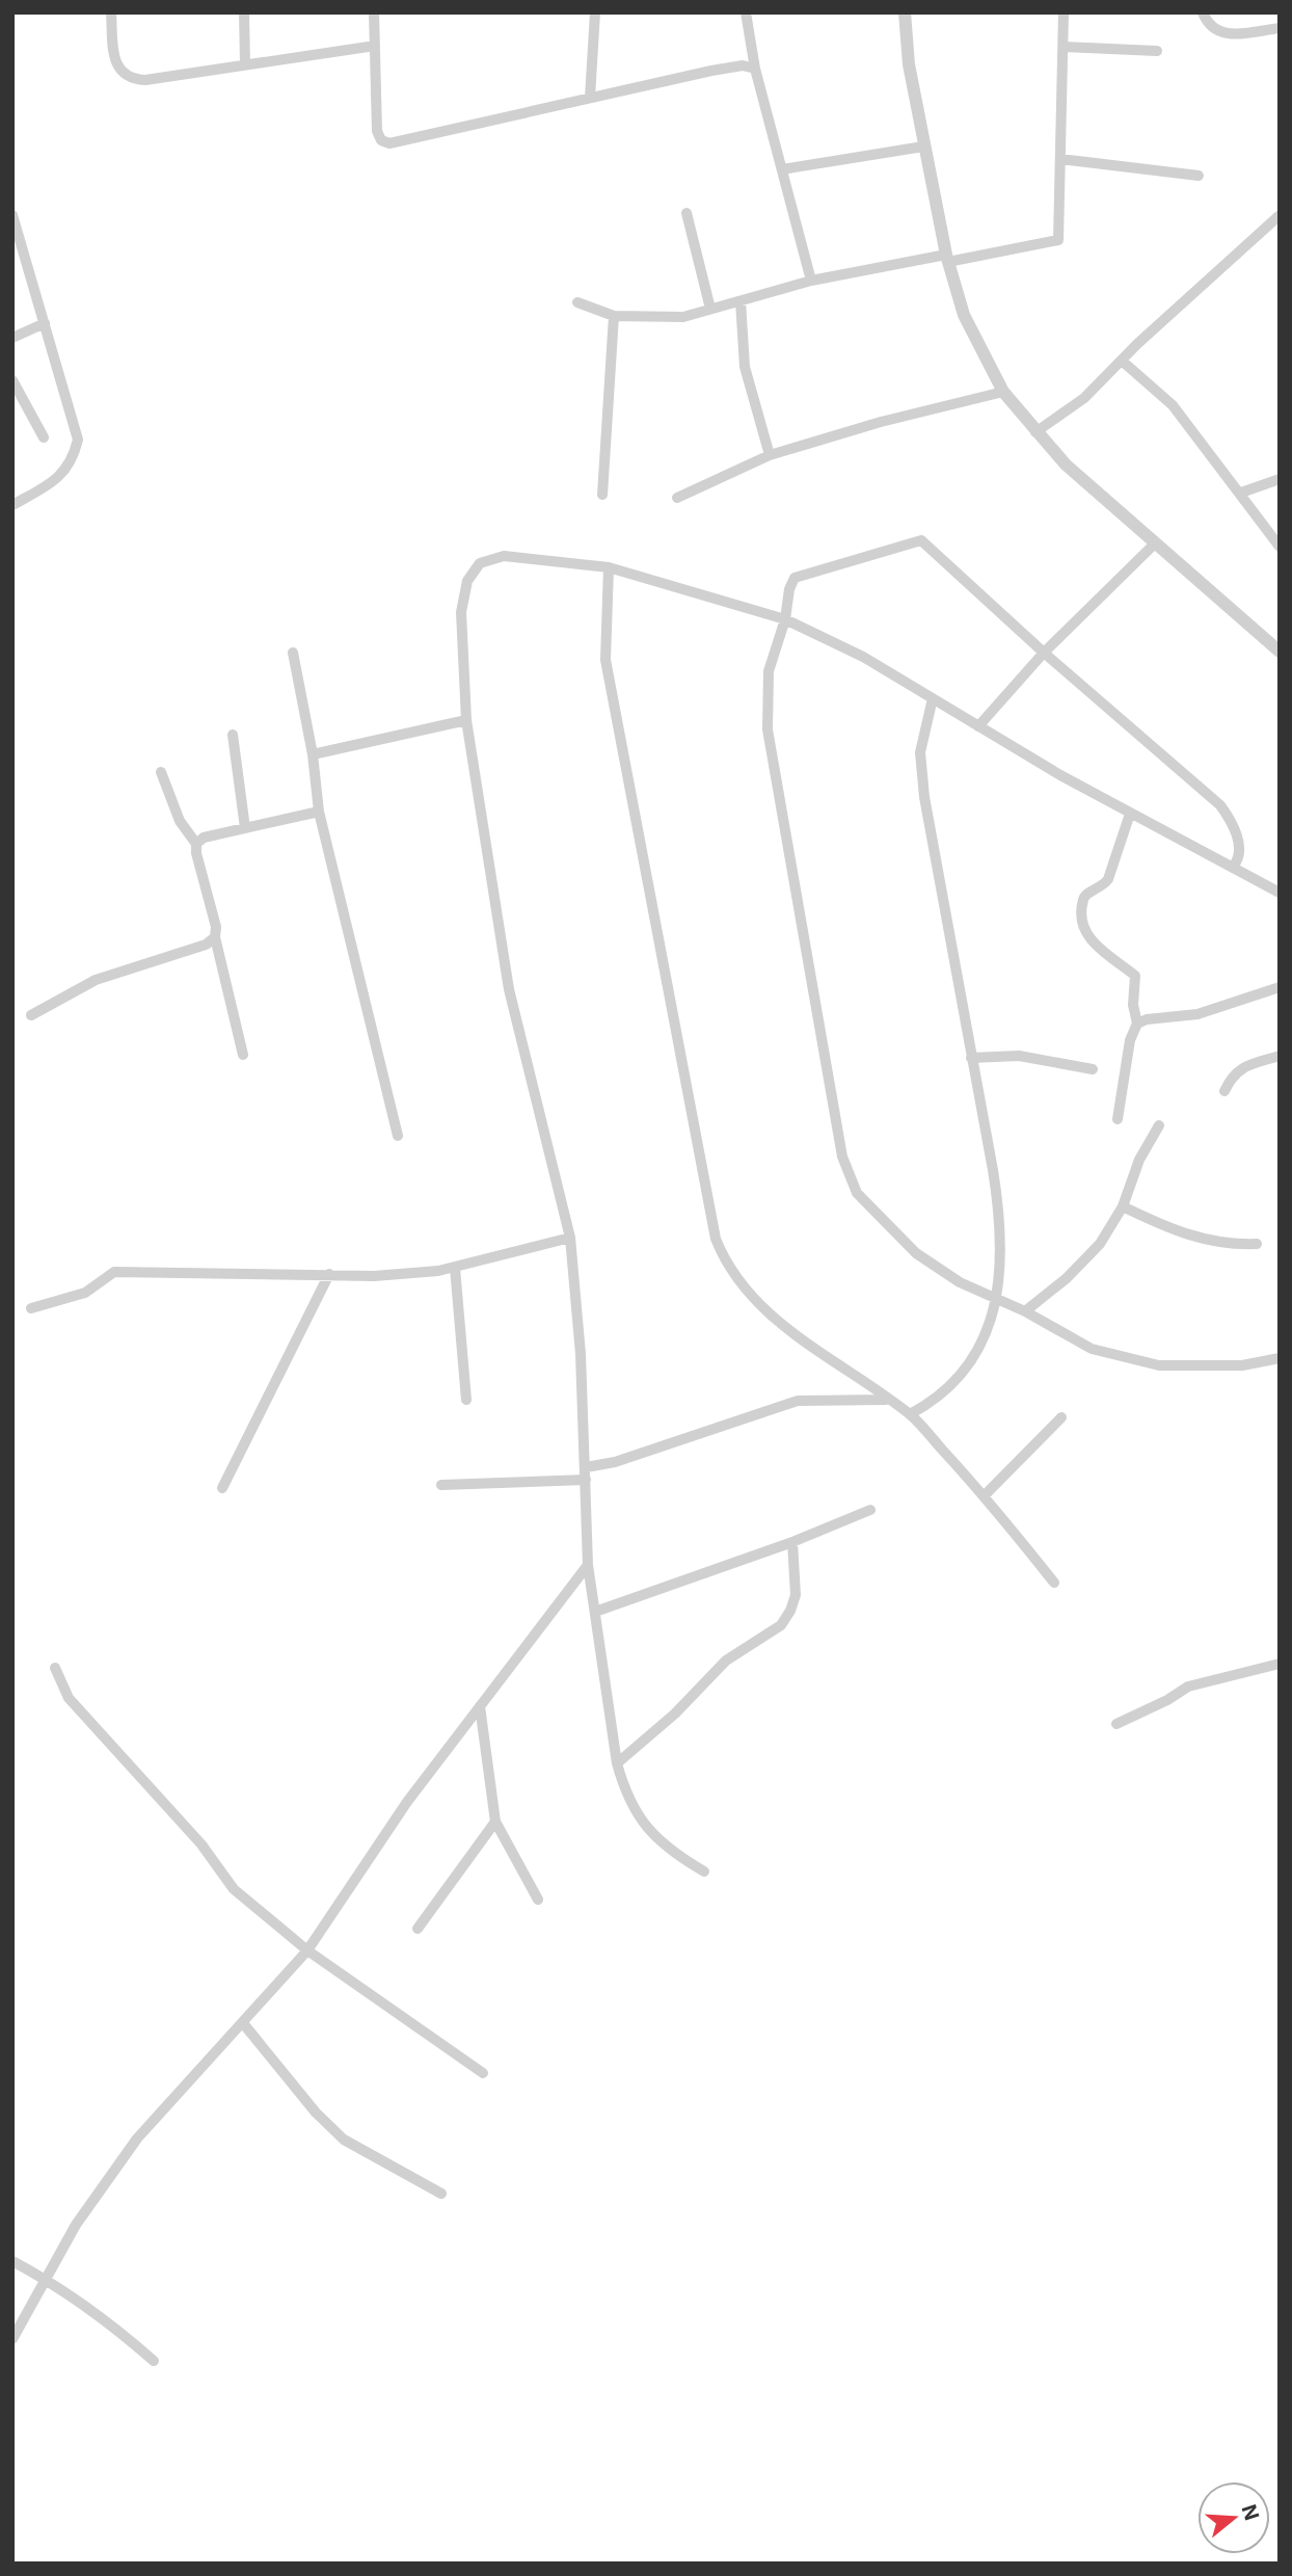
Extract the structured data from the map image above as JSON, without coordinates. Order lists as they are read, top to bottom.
{
  "north": "right"
}
